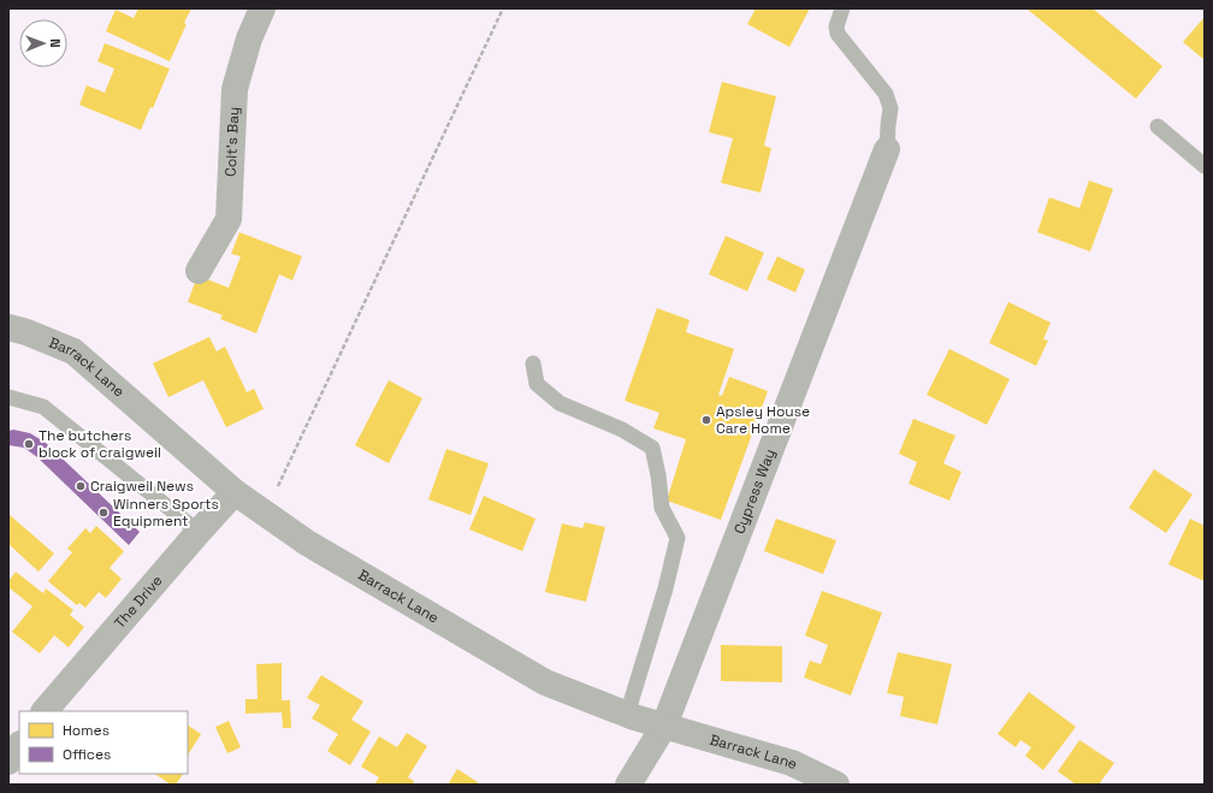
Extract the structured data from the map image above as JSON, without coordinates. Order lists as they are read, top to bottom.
{
  "streets": {
    "street": [
      "Colt's Bay",
      "Barrack Lane",
      "Cypress Way",
      "The Drive"
    ]
  },
  "crossings": [
    ["Barrack Lane", "Cypress Way"],
    ["Barrack Lane", "The Drive"]
  ],
  "places": [
    "Apsley House Care Home",
    "The butchers block of craigweil",
    "Craigweil News",
    "Winners Sports Equipment"
  ],
  "legend": ["Homes", "Offices"],
  "north": "right"
}
